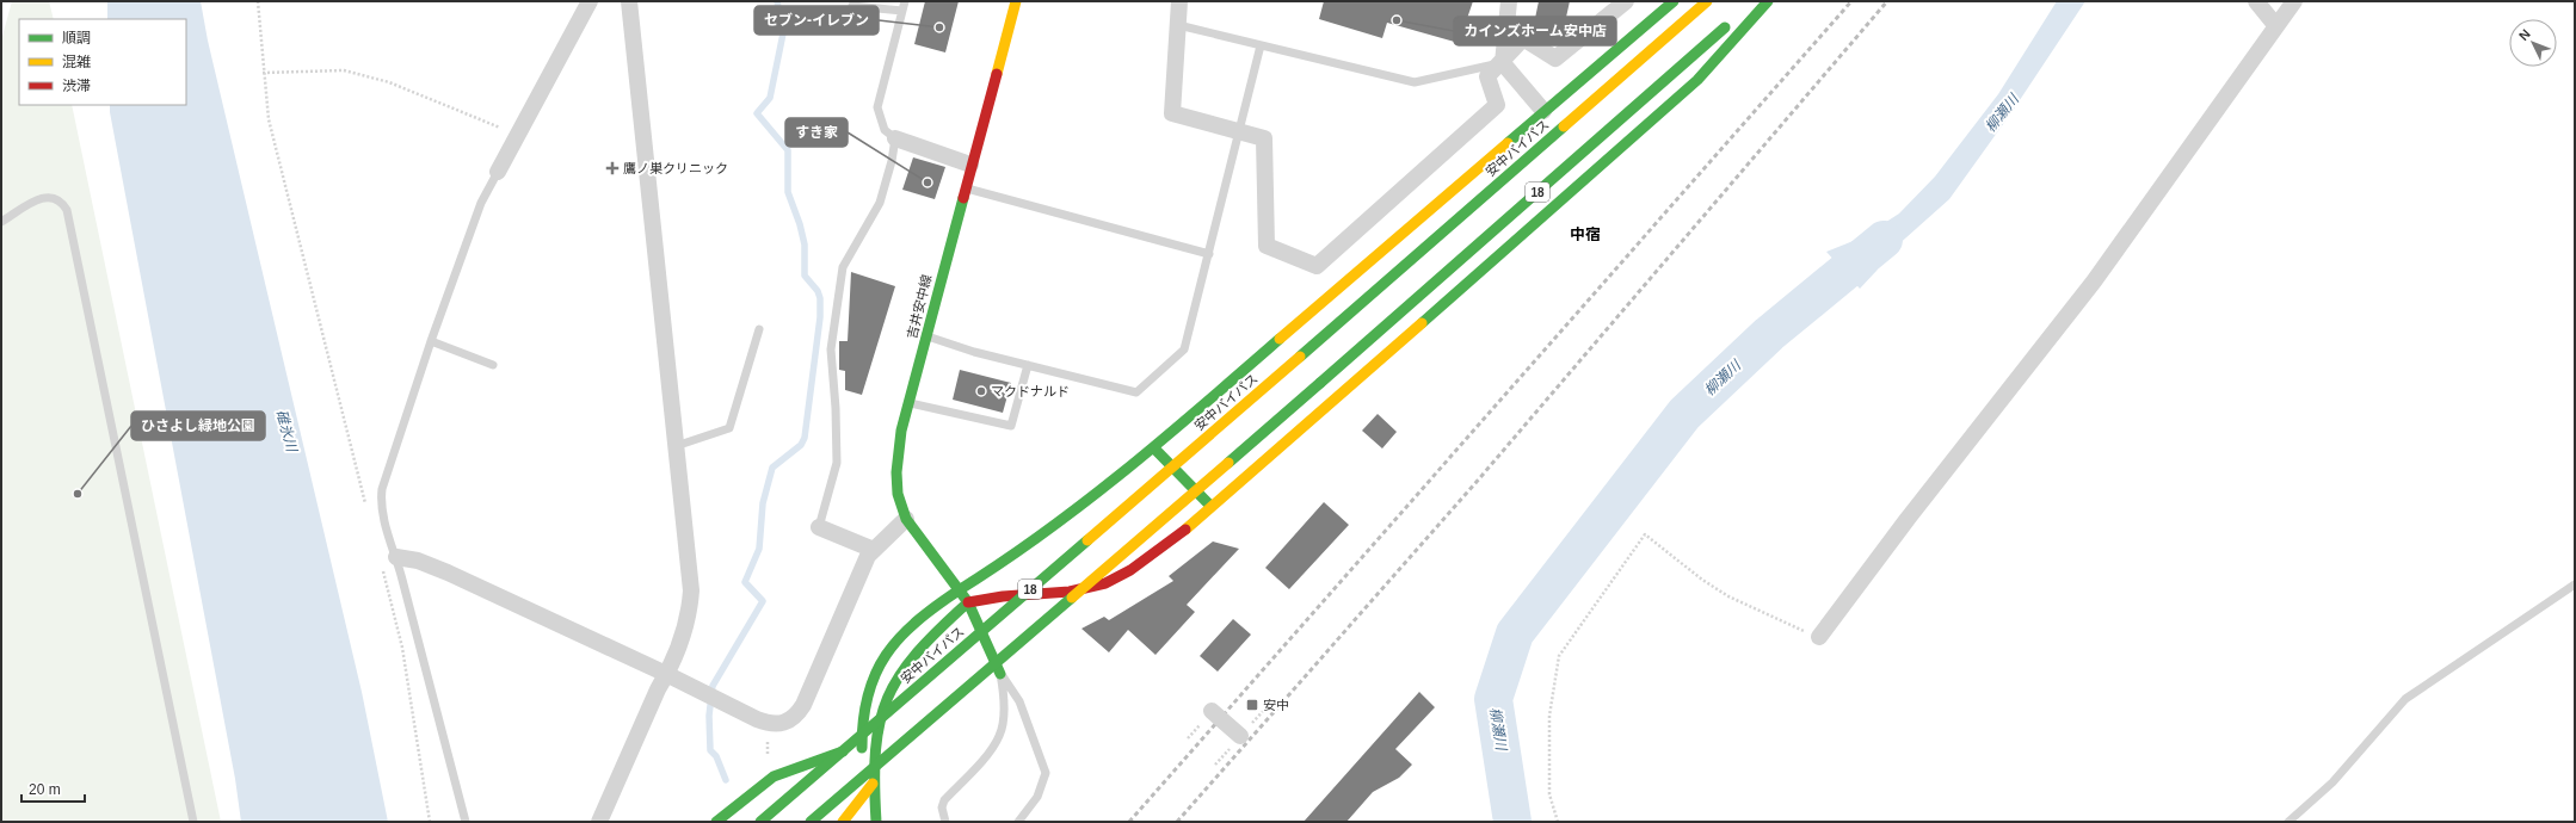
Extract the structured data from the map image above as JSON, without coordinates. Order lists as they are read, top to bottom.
{
  "streets": {
    "main road": ["安中バイパス", "18", "吉井安中線"]
  },
  "districts": ["中宿"],
  "water": ["柳瀬川", "碓氷川"],
  "places": {
    "other": [
      "カインズホーム安中店",
      "セブン-イレブン",
      "すき家",
      "マクドナルド",
      "ひさよし緑地公園"
    ],
    "health": ["鷹ノ巣クリニック"],
    "transit": ["安中"]
  },
  "legend": ["順調", "混雑", "渋滞"],
  "scale_bar": "20 m",
  "north": "top left"
}
